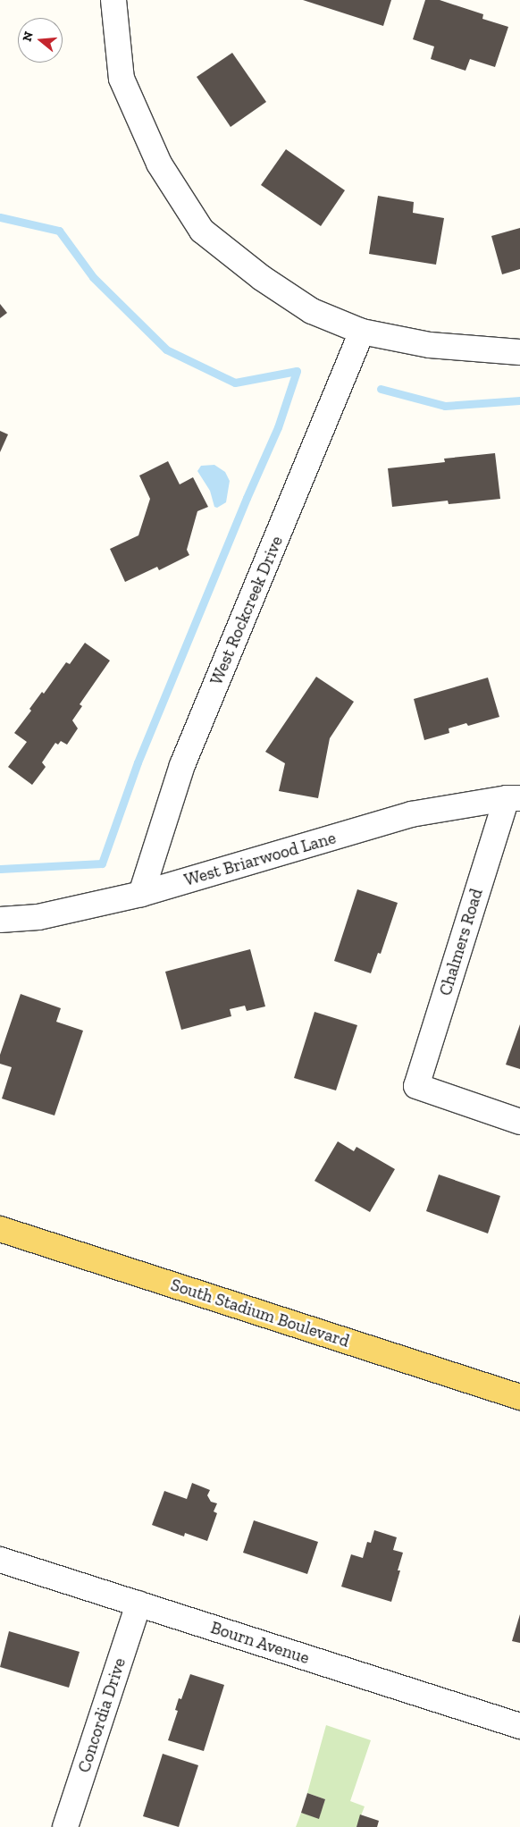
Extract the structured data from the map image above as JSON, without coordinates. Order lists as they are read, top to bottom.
{
  "streets": {
    "main road": ["South Stadium Boulevard"],
    "street": [
      "West Rockcreek Drive",
      "West Briarwood Lane",
      "Chalmers Road",
      "Bourn Avenue",
      "Concordia Drive"
    ]
  },
  "crossings": [
    ["West Rockcreek Drive", "West Briarwood Lane"],
    ["West Briarwood Lane", "Chalmers Road"],
    ["Bourn Avenue", "Concordia Drive"]
  ],
  "north": "left"
}
